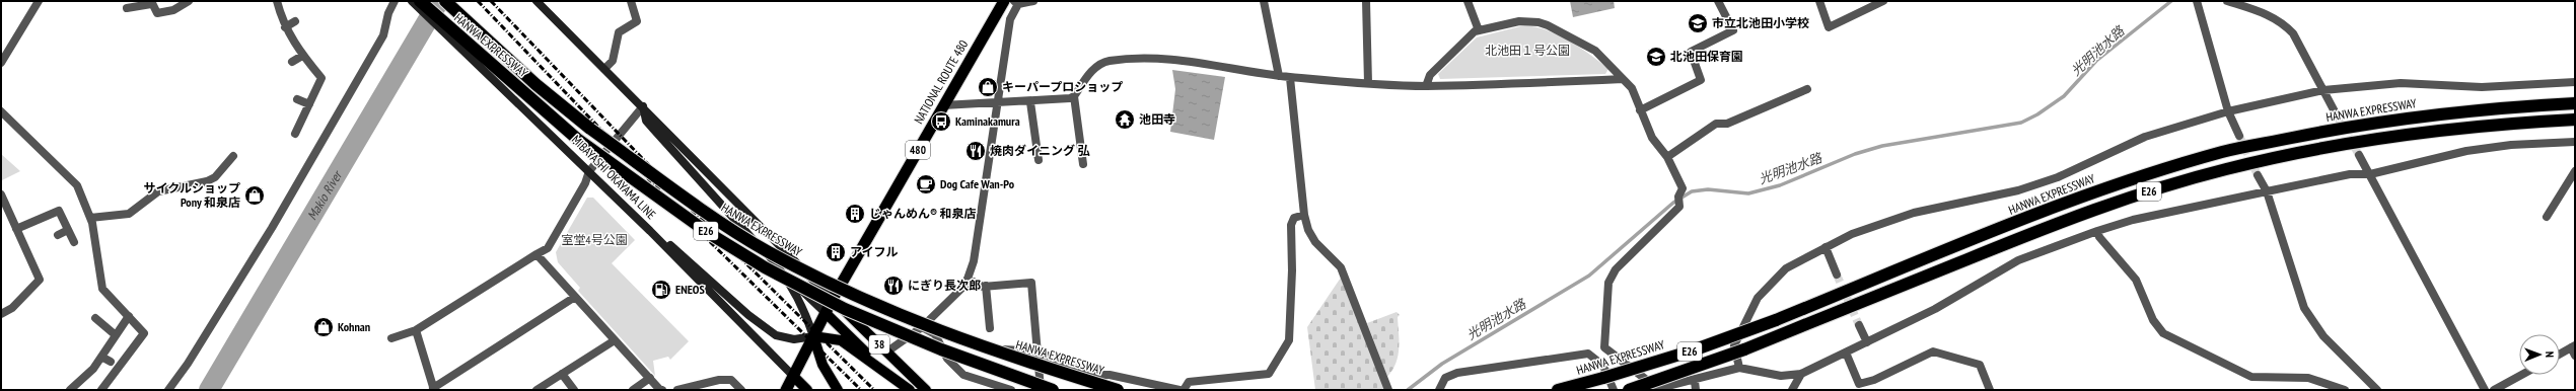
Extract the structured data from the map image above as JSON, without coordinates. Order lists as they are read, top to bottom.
{
  "streets": {
    "highway": [
      "HANWA EXPRESSWAY",
      "NATIONAL ROUTE 480",
      "480",
      "E26"
    ],
    "main road": ["MIBAYASHI OKAYAMA LINE", "38"]
  },
  "crossings": [
    ["NATIONAL ROUTE 480", "MIBAYASHI OKAYAMA LINE"],
    ["NATIONAL ROUTE 480", "38"]
  ],
  "water": ["光明池水路", "Makio River"],
  "parks": ["北池田１号公園", "室堂4号公園"],
  "places": {
    "school or university": ["市立北池田小学校", "北池田保育園"],
    "shop": ["キーパープロショップ", "サイクルショップ Pony 和泉店", "Kohnan"],
    "temple": ["池田寺"],
    "bus stop": ["Kaminakamura"],
    "restaurant": ["焼肉ダイニング 弘", "にぎり長次郎"],
    "cafe": ["Dog Cafe Wan-Po"],
    "building": ["じゃんめん® 和泉店", "アイフル"],
    "fuel station": ["ENEOS"]
  },
  "north": "right"
}
